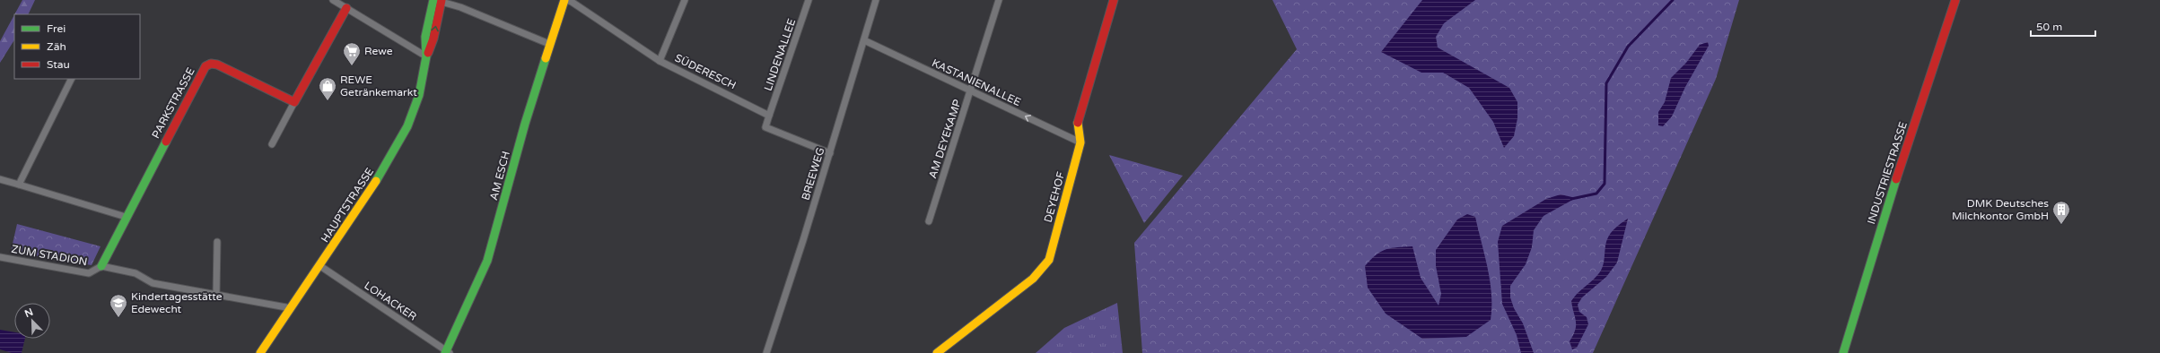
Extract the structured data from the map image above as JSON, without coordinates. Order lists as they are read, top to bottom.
{
  "streets": {
    "street": [
      "LINDENALLEE",
      "SÜDERESCH",
      "KASTANIENALLEE",
      "PARKSTRASSE",
      "AM DEYEKAMP",
      "INDUSTRIESTRASSE",
      "BREEWEG",
      "AM ESCH",
      "DEYEHOF",
      "HAUPTSTRASSE",
      "ZUM STADION",
      "LOHACKER"
    ]
  },
  "crossings": [
    ["LINDENALLEE", "SÜDERESCH"],
    ["SÜDERESCH", "AM ESCH"],
    ["KASTANIENALLEE", "AM DEYEKAMP"],
    ["KASTANIENALLEE", "BREEWEG"],
    ["KASTANIENALLEE", "DEYEHOF"],
    ["PARKSTRASSE", "ZUM STADION"],
    ["AM ESCH", "LOHACKER"],
    ["HAUPTSTRASSE", "ZUM STADION"],
    ["HAUPTSTRASSE", "LOHACKER"]
  ],
  "one_way": ["KASTANIENALLEE"],
  "places": {
    "supermarket": ["Rewe"],
    "shop": ["REWE Getränkemarkt"],
    "building": ["DMK Deutsches Milchkontor GmbH"],
    "school or university": ["Kindertagesstätte Edewecht"]
  },
  "legend": ["Frei", "Zäh", "Stau"],
  "scale_bar": "50 m",
  "north": "top left"
}
